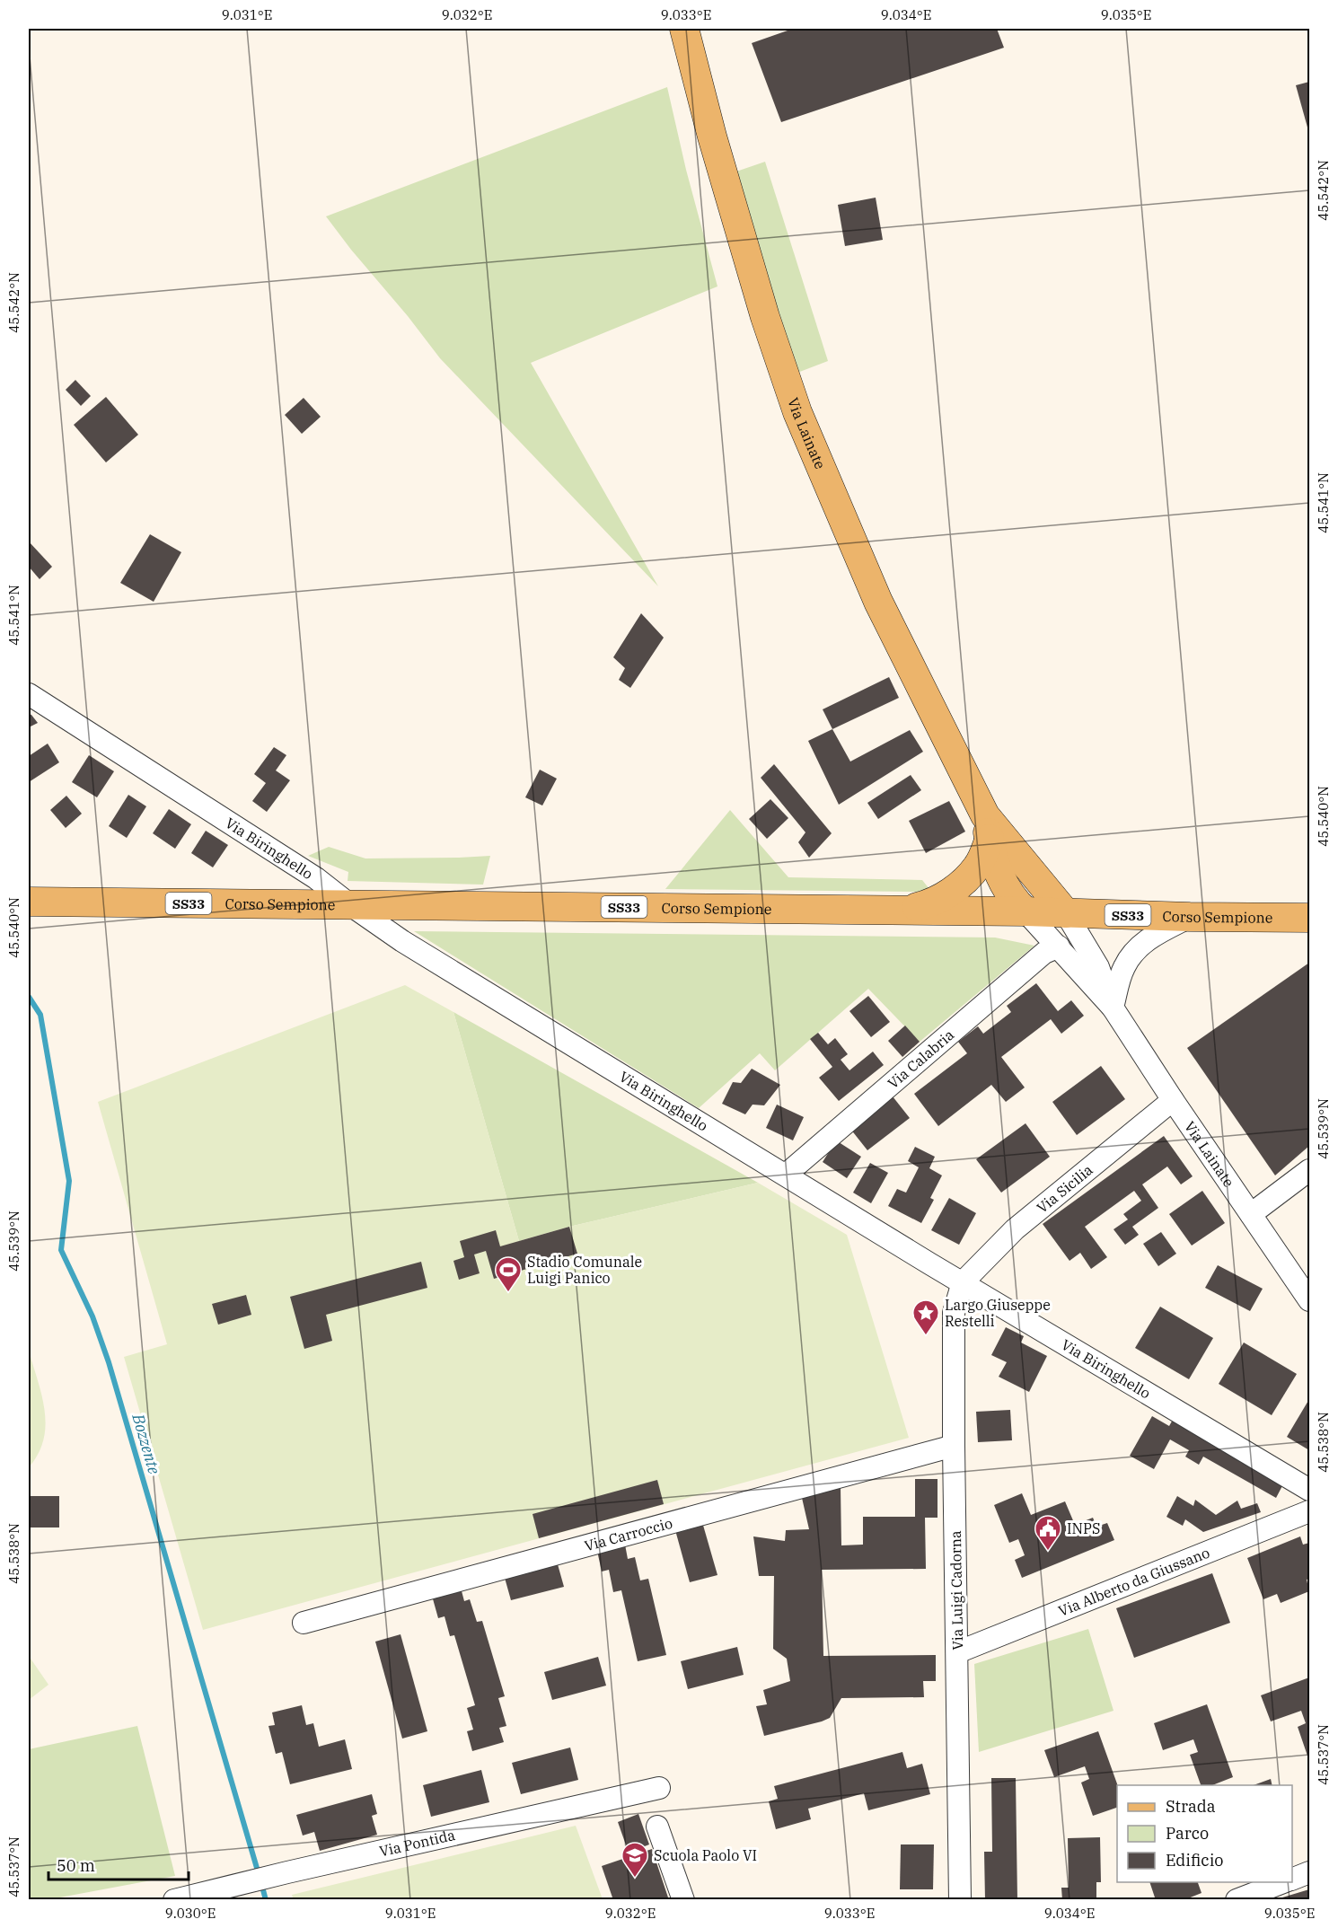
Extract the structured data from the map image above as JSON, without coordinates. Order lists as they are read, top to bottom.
{
  "streets": {
    "main road": ["Via Lainate", "SS33", "Corso Sempione"],
    "street": [
      "Via Biringhello",
      "Via Calabria",
      "Via Sicilia",
      "Via Carroccio",
      "Via Alberto da Giussano",
      "Via Luigi Cadorna",
      "Via Pontida"
    ]
  },
  "crossings": [
    ["Via Lainate", "Corso Sempione"],
    ["Via Lainate", "Via Calabria"],
    ["Via Lainate", "Via Sicilia"],
    ["Via Biringhello", "Corso Sempione"],
    ["Via Biringhello", "Via Calabria"],
    ["Via Biringhello", "Via Sicilia"],
    ["Via Biringhello", "Via Luigi Cadorna"],
    ["Via Sicilia", "Via Luigi Cadorna"],
    ["Via Carroccio", "Via Luigi Cadorna"],
    ["Via Alberto da Giussano", "Via Luigi Cadorna"]
  ],
  "water": ["Bozzente"],
  "places": {
    "sports": ["Stadio Comunale Luigi Panico"],
    "place": ["Largo Giuseppe Restelli"],
    "public building": ["INPS"],
    "school or university": ["Scuola Paolo VI"]
  },
  "legend": ["Strada", "Parco", "Edificio"],
  "scale_bar": "50 m",
  "coordinates": [
    "9.031°E",
    "9.032°E",
    "9.033°E",
    "9.034°E",
    "9.035°E",
    "45.542°N",
    "45.541°N",
    "45.540°N",
    "45.539°N",
    "45.538°N",
    "45.537°N",
    "9.030°E"
  ]
}
